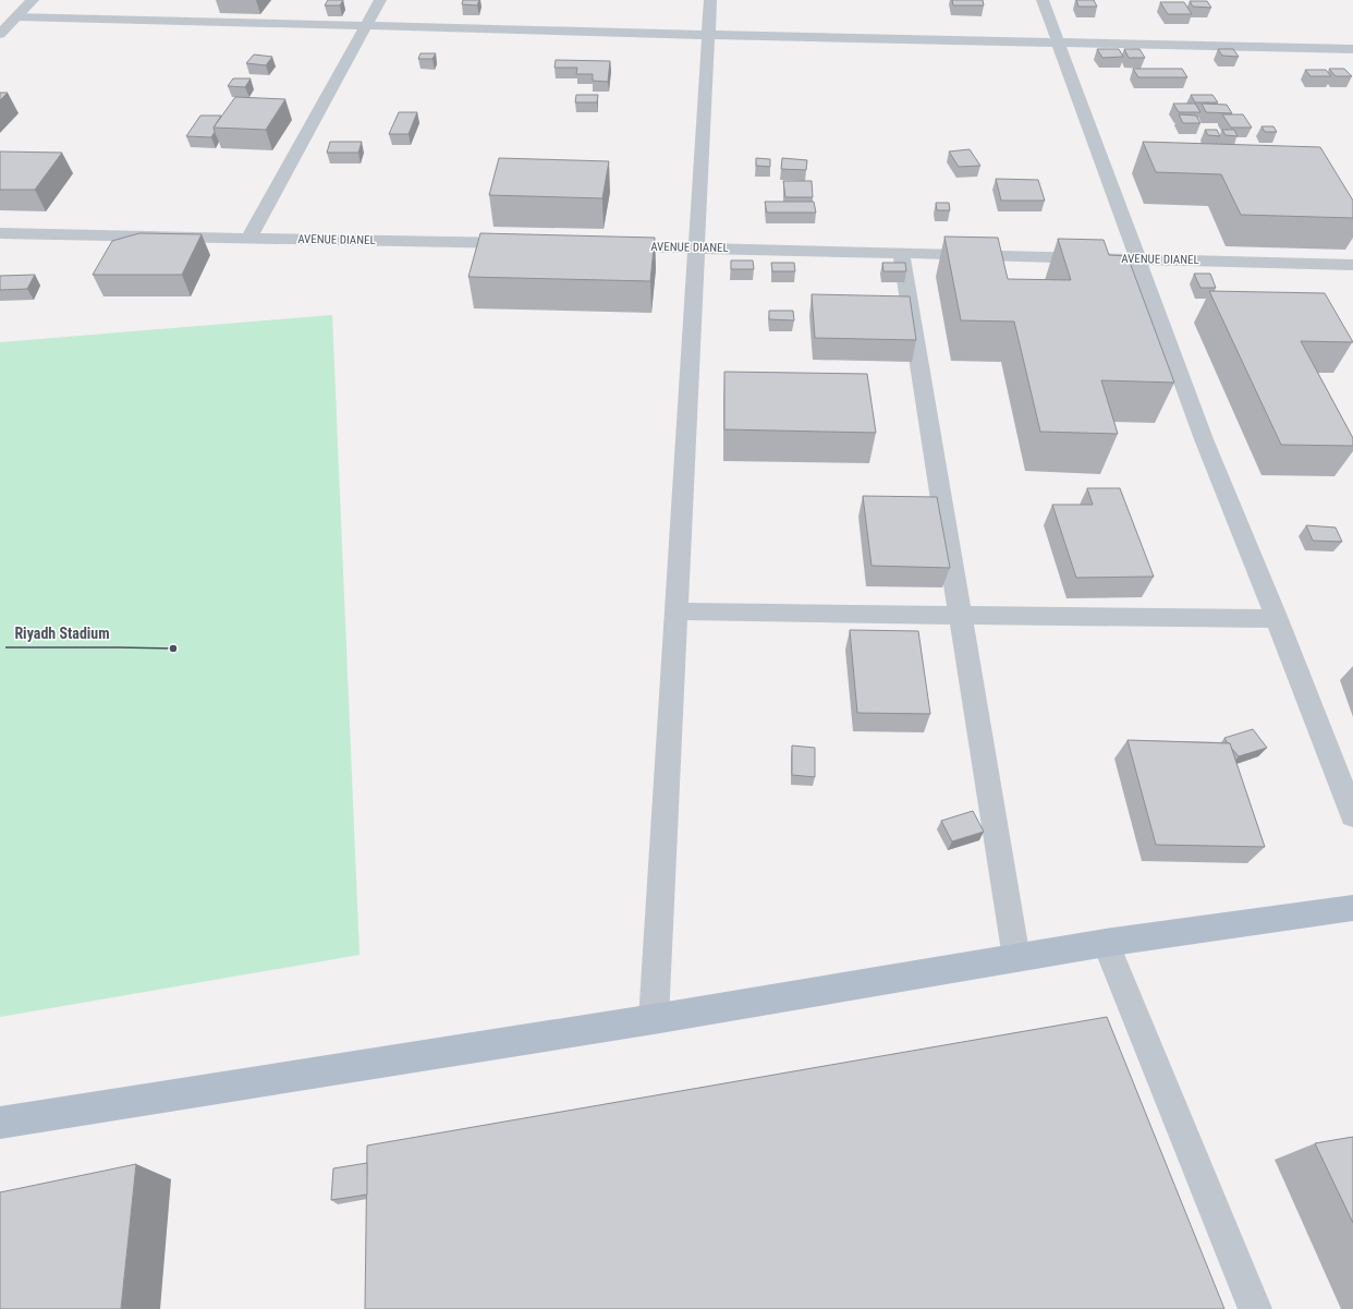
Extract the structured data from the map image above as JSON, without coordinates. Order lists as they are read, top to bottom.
{
  "streets": {
    "street": ["AVENUE DIANEL"]
  },
  "places": ["Riyadh Stadium"]
}
